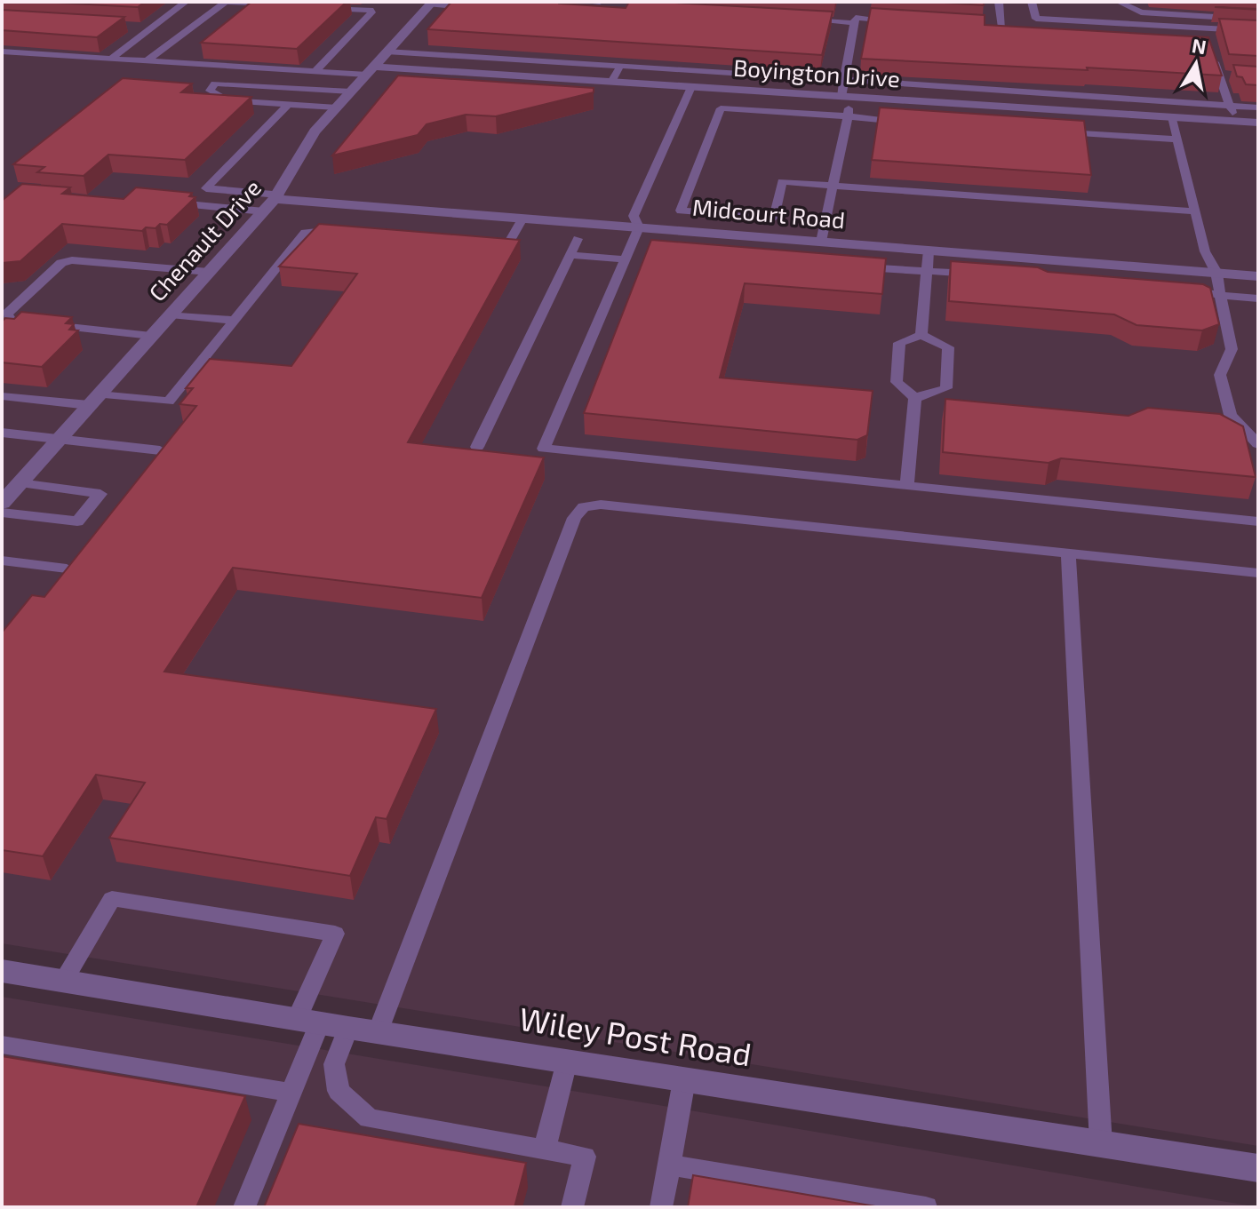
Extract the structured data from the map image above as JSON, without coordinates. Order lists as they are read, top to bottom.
{
  "streets": {
    "street": [
      "Boyington Drive",
      "Midcourt Road",
      "Chenault Drive",
      "Wiley Post Road"
    ]
  },
  "crossings": [
    ["Boyington Drive", "Chenault Drive"],
    ["Midcourt Road", "Chenault Drive"]
  ],
  "north": "top"
}
